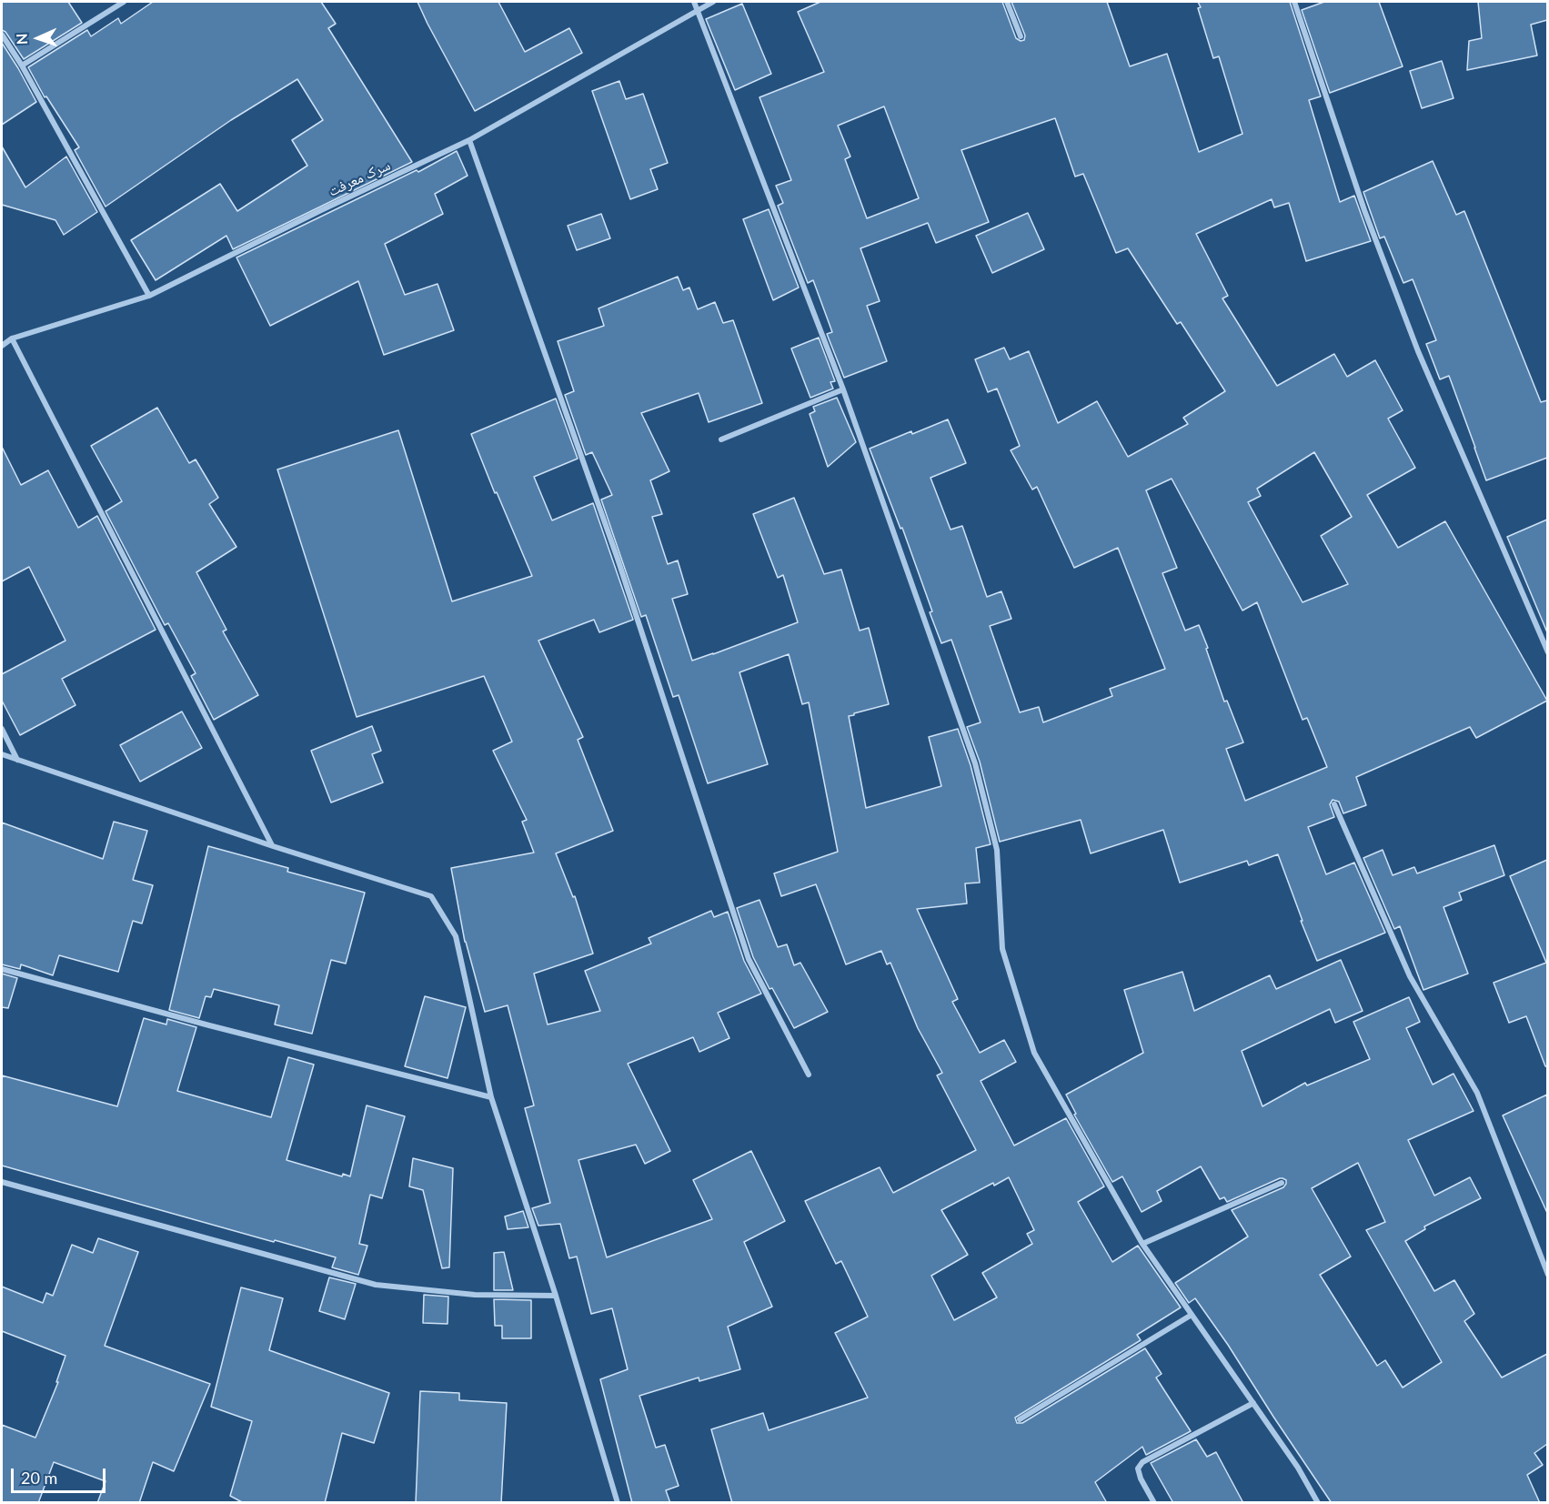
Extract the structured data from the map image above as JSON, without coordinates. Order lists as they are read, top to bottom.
{
  "streets": {
    "street": ["سرک معرفت"]
  },
  "scale_bar": "20 m",
  "north": "left"
}
